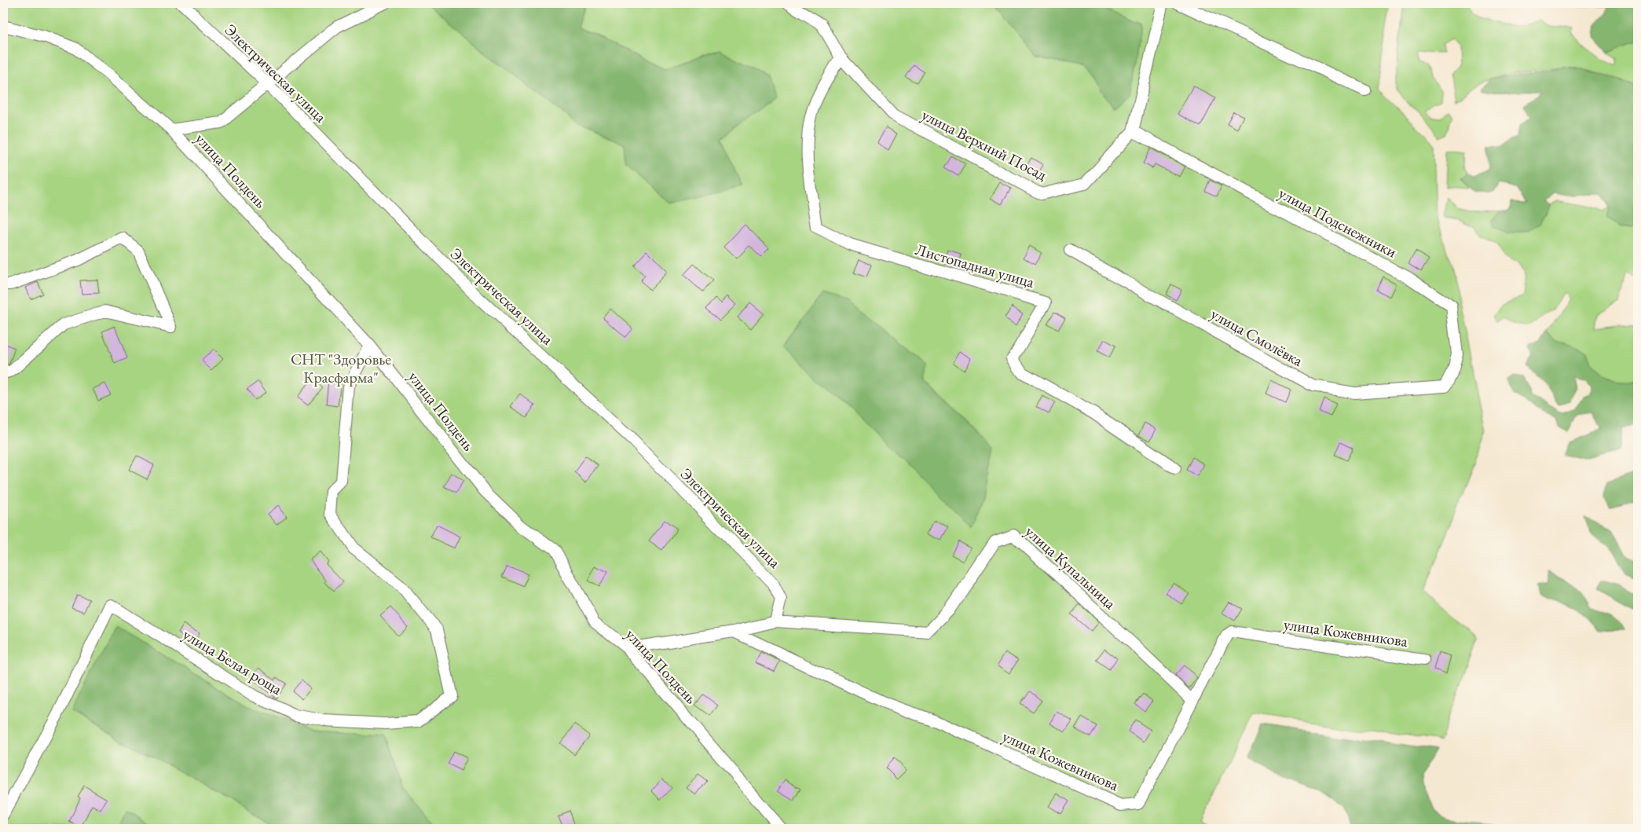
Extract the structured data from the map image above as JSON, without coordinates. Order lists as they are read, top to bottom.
{
  "streets": {
    "street": [
      "Электрическая улица",
      "улица Верхний Посад",
      "улица Полдень",
      "улица Подснежники",
      "Листопадная улица",
      "улица Смолёвка",
      "улица Купальница",
      "улица Кожевникова",
      "улица Белая роща"
    ]
  },
  "crossings": [
    ["Электрическая улица", "улица Купальница"],
    ["улица Верхний Посад", "улица Подснежники"],
    ["улица Верхний Посад", "Листопадная улица"],
    ["улица Полдень", "улица Белая роща"],
    ["улица Подснежники", "улица Смолёвка"],
    ["улица Купальница", "улица Кожевникова"]
  ],
  "parks": ["СНТ \"Здоровье Красфарма\""]
}
